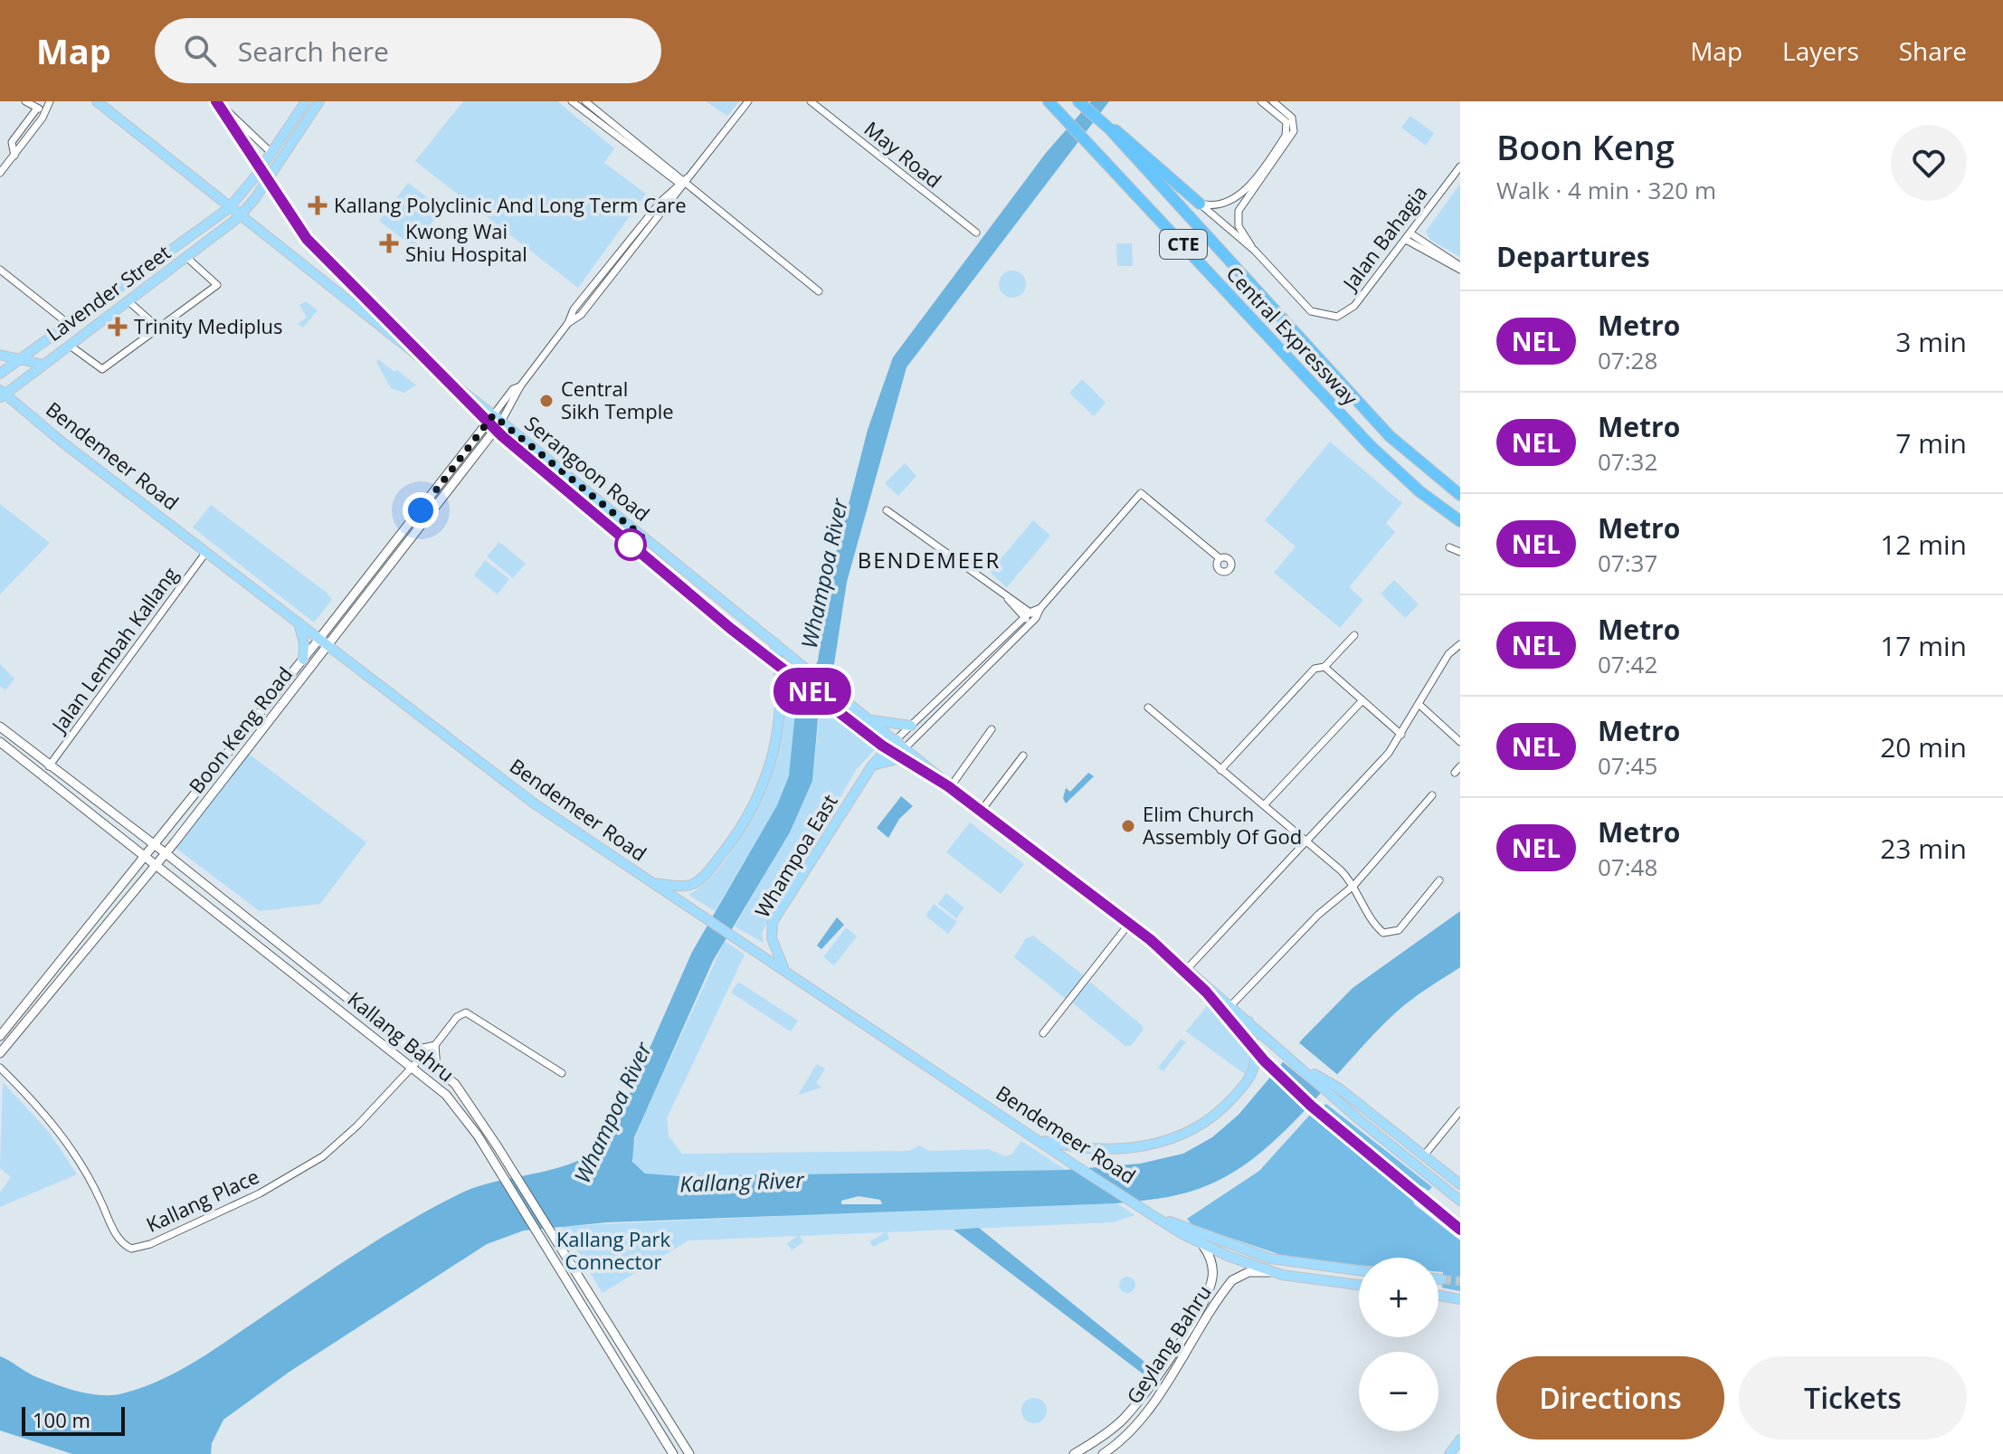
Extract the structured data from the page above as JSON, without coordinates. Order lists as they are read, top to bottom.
{
  "streets": {
    "highway": ["CTE", "Central Expressway"],
    "main road": [
      "Lavender Street",
      "Bendemeer Road",
      "Serangoon Road",
      "Boon Keng Road",
      "Whampoa East",
      "Kallang Bahru",
      "Geylang Bahru"
    ],
    "street": [
      "May Road",
      "Jalan Bahagia",
      "Jalan Lembah Kallang",
      "Kallang Place"
    ]
  },
  "crossings": [
    ["Lavender Street", "Bendemeer Road"],
    ["Lavender Street", "Serangoon Road"],
    ["Bendemeer Road", "Jalan Lembah Kallang"],
    ["Bendemeer Road", "Boon Keng Road"],
    ["Bendemeer Road", "Whampoa East"],
    ["Bendemeer Road", "Geylang Bahru"],
    ["Serangoon Road", "Boon Keng Road"],
    ["Serangoon Road", "Whampoa East"],
    ["Jalan Lembah Kallang", "Kallang Bahru"],
    ["Boon Keng Road", "Kallang Bahru"],
    ["Kallang Bahru", "Kallang Place"]
  ],
  "districts": ["BENDEMEER"],
  "water": ["Whampoa River", "Kallang River"],
  "parks": ["Kallang Park Connector"],
  "places": {
    "health": ["Kallang Polyclinic And Long Term Care", "Kwong Wai Shiu Hospital", "Trinity Mediplus"],
    "other": ["Central Sikh Temple", "Elim Church Assembly Of God"]
  },
  "lines": ["metro line NEL"],
  "scale_bar": "100 m",
  "page": {
    "header": "Map",
    "search": "Search here",
    "nav": ["Map", "Layers", "Share"],
    "on_map": "NEL",
    "heading": [
      ["Boon Keng", "Walk · 4 min · 320 m"],
      "Departures"
    ],
    "list": [
      {
        "mark": "NEL",
        "name": "Metro",
        "note": "07:28",
        "value": "3 min"
      },
      {
        "mark": "NEL",
        "name": "Metro",
        "note": "07:32",
        "value": "7 min"
      },
      {
        "mark": "NEL",
        "name": "Metro",
        "note": "07:37",
        "value": "12 min"
      },
      {
        "mark": "NEL",
        "name": "Metro",
        "note": "07:42",
        "value": "17 min"
      },
      {
        "mark": "NEL",
        "name": "Metro",
        "note": "07:45",
        "value": "20 min"
      },
      {
        "mark": "NEL",
        "name": "Metro",
        "note": "07:48",
        "value": "23 min"
      }
    ],
    "map_buttons": ["+", "−"],
    "buttons": ["Directions", "Tickets"],
    "scale": "100 m"
  }
}
